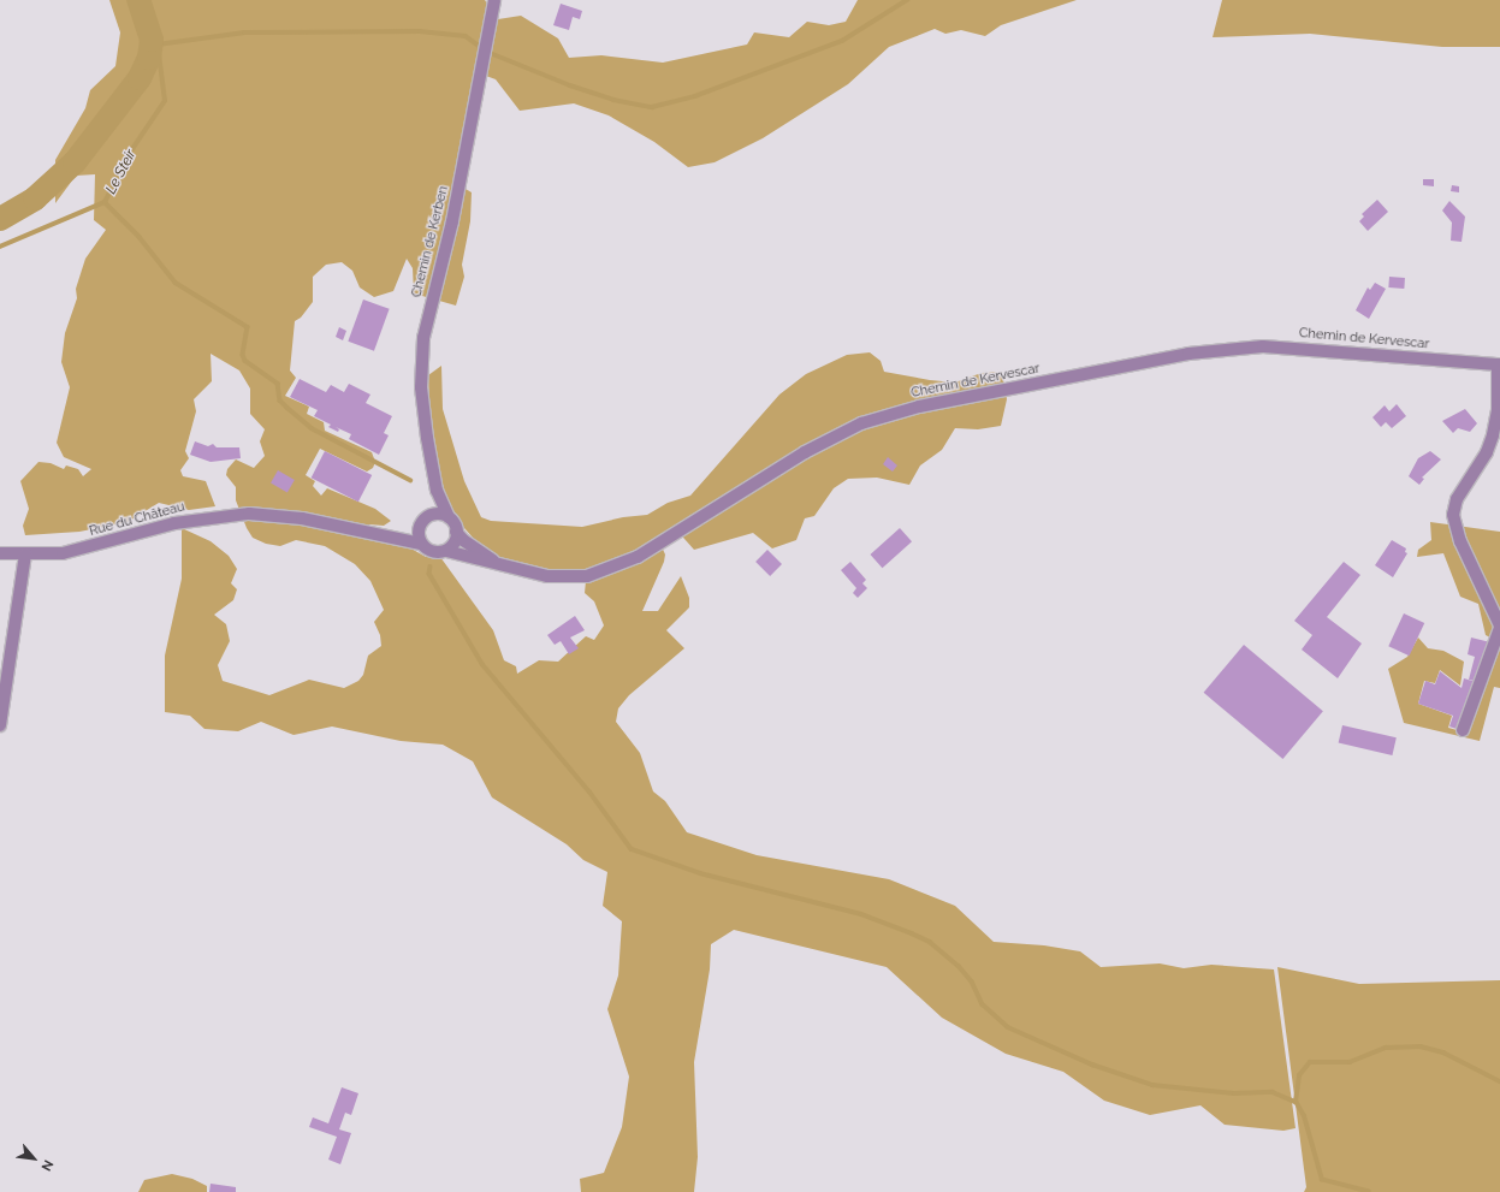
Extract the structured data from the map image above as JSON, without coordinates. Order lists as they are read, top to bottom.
{
  "streets": {
    "street": ["Chemin de Kerben", "Chemin de Kervescar", "Rue du Château"]
  },
  "crossings": [
    ["Chemin de Kerben", "Chemin de Kervescar"],
    ["Chemin de Kerben", "Rue du Château"],
    ["Chemin de Kervescar", "Rue du Château"]
  ],
  "water": ["Le Steir"],
  "north": "bottom right"
}
